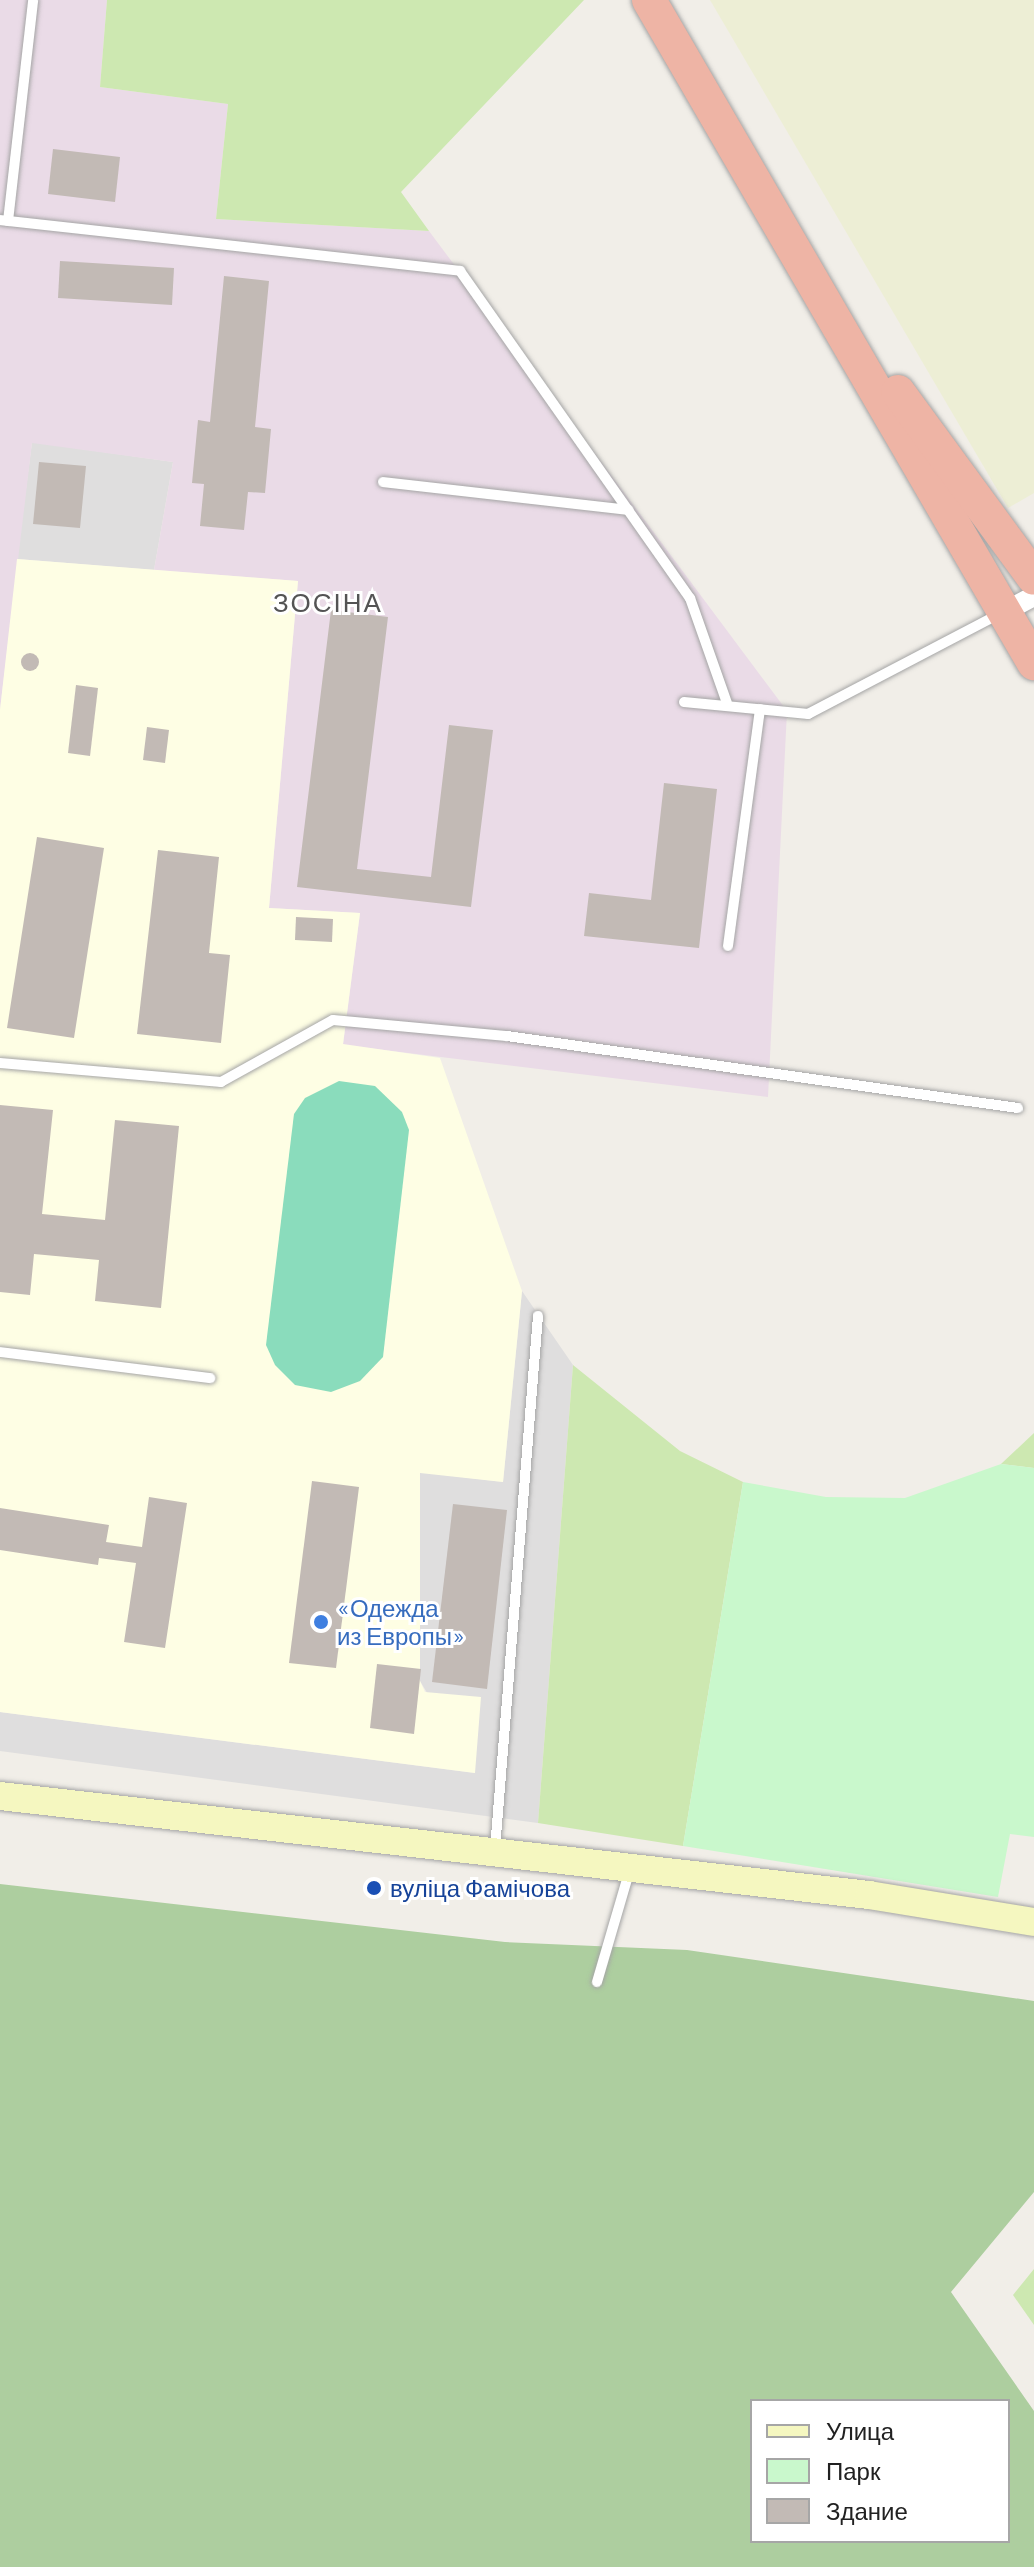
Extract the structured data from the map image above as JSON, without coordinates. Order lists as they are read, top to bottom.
{
  "districts": ["ЗОСІНА"],
  "places": ["«Одежда из Европы»", "вуліца Фамічова"],
  "legend": ["Улица", "Парк", "Здание"]
}
